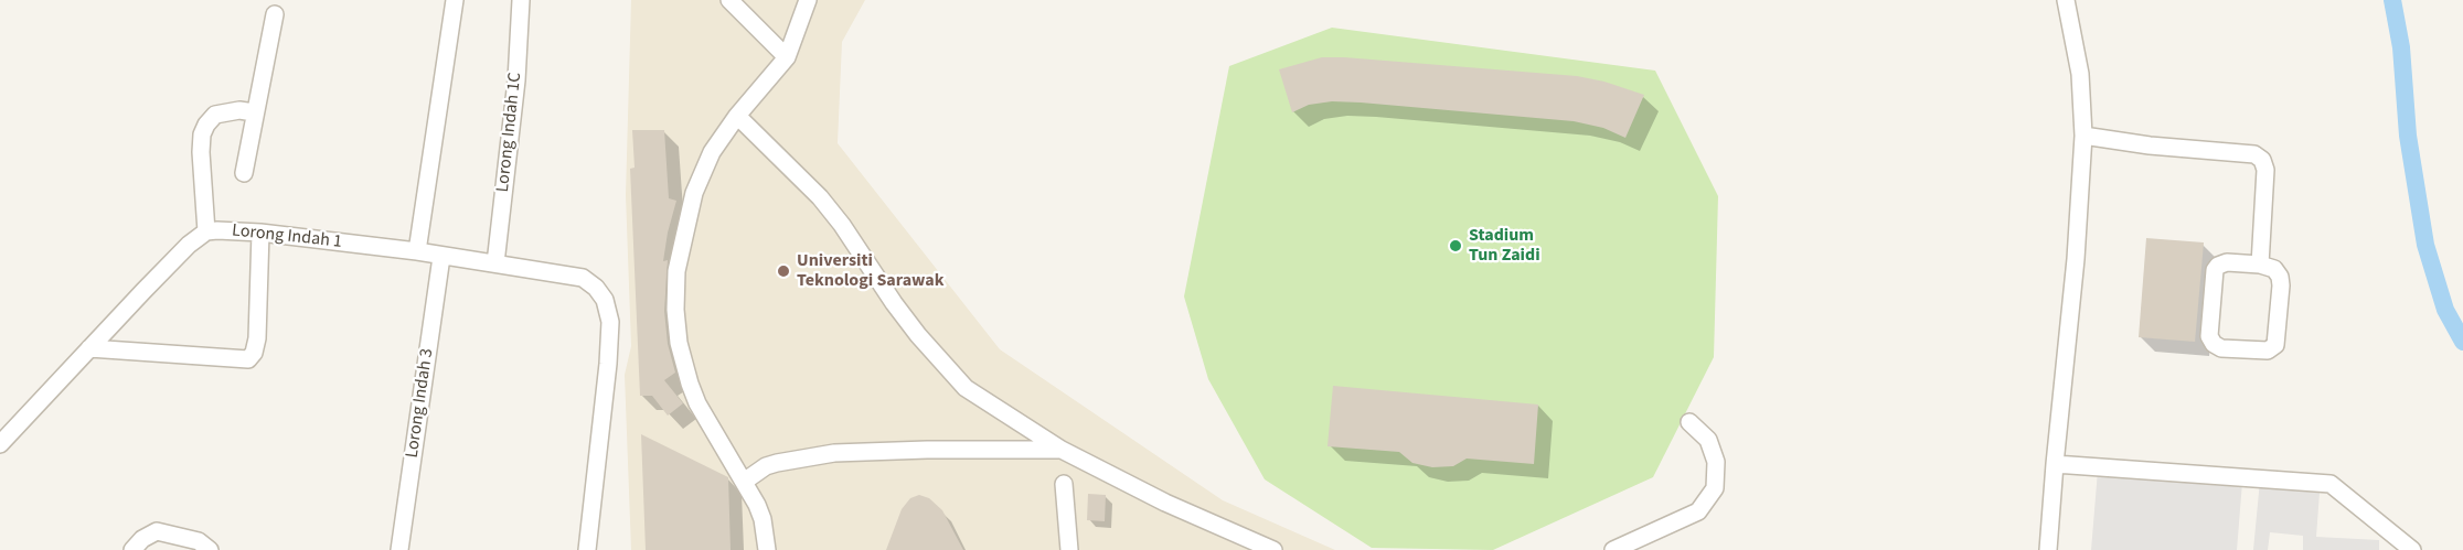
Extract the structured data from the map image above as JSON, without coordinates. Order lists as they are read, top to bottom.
{
  "streets": {
    "street": ["Lorong Indah 1C", "Lorong Indah 1", "Lorong Indah 3"]
  },
  "crossings": [
    ["Lorong Indah 1C", "Lorong Indah 1"],
    ["Lorong Indah 1", "Lorong Indah 3"]
  ],
  "places": ["Stadium Tun Zaidi", "Universiti Teknologi Sarawak"]
}
